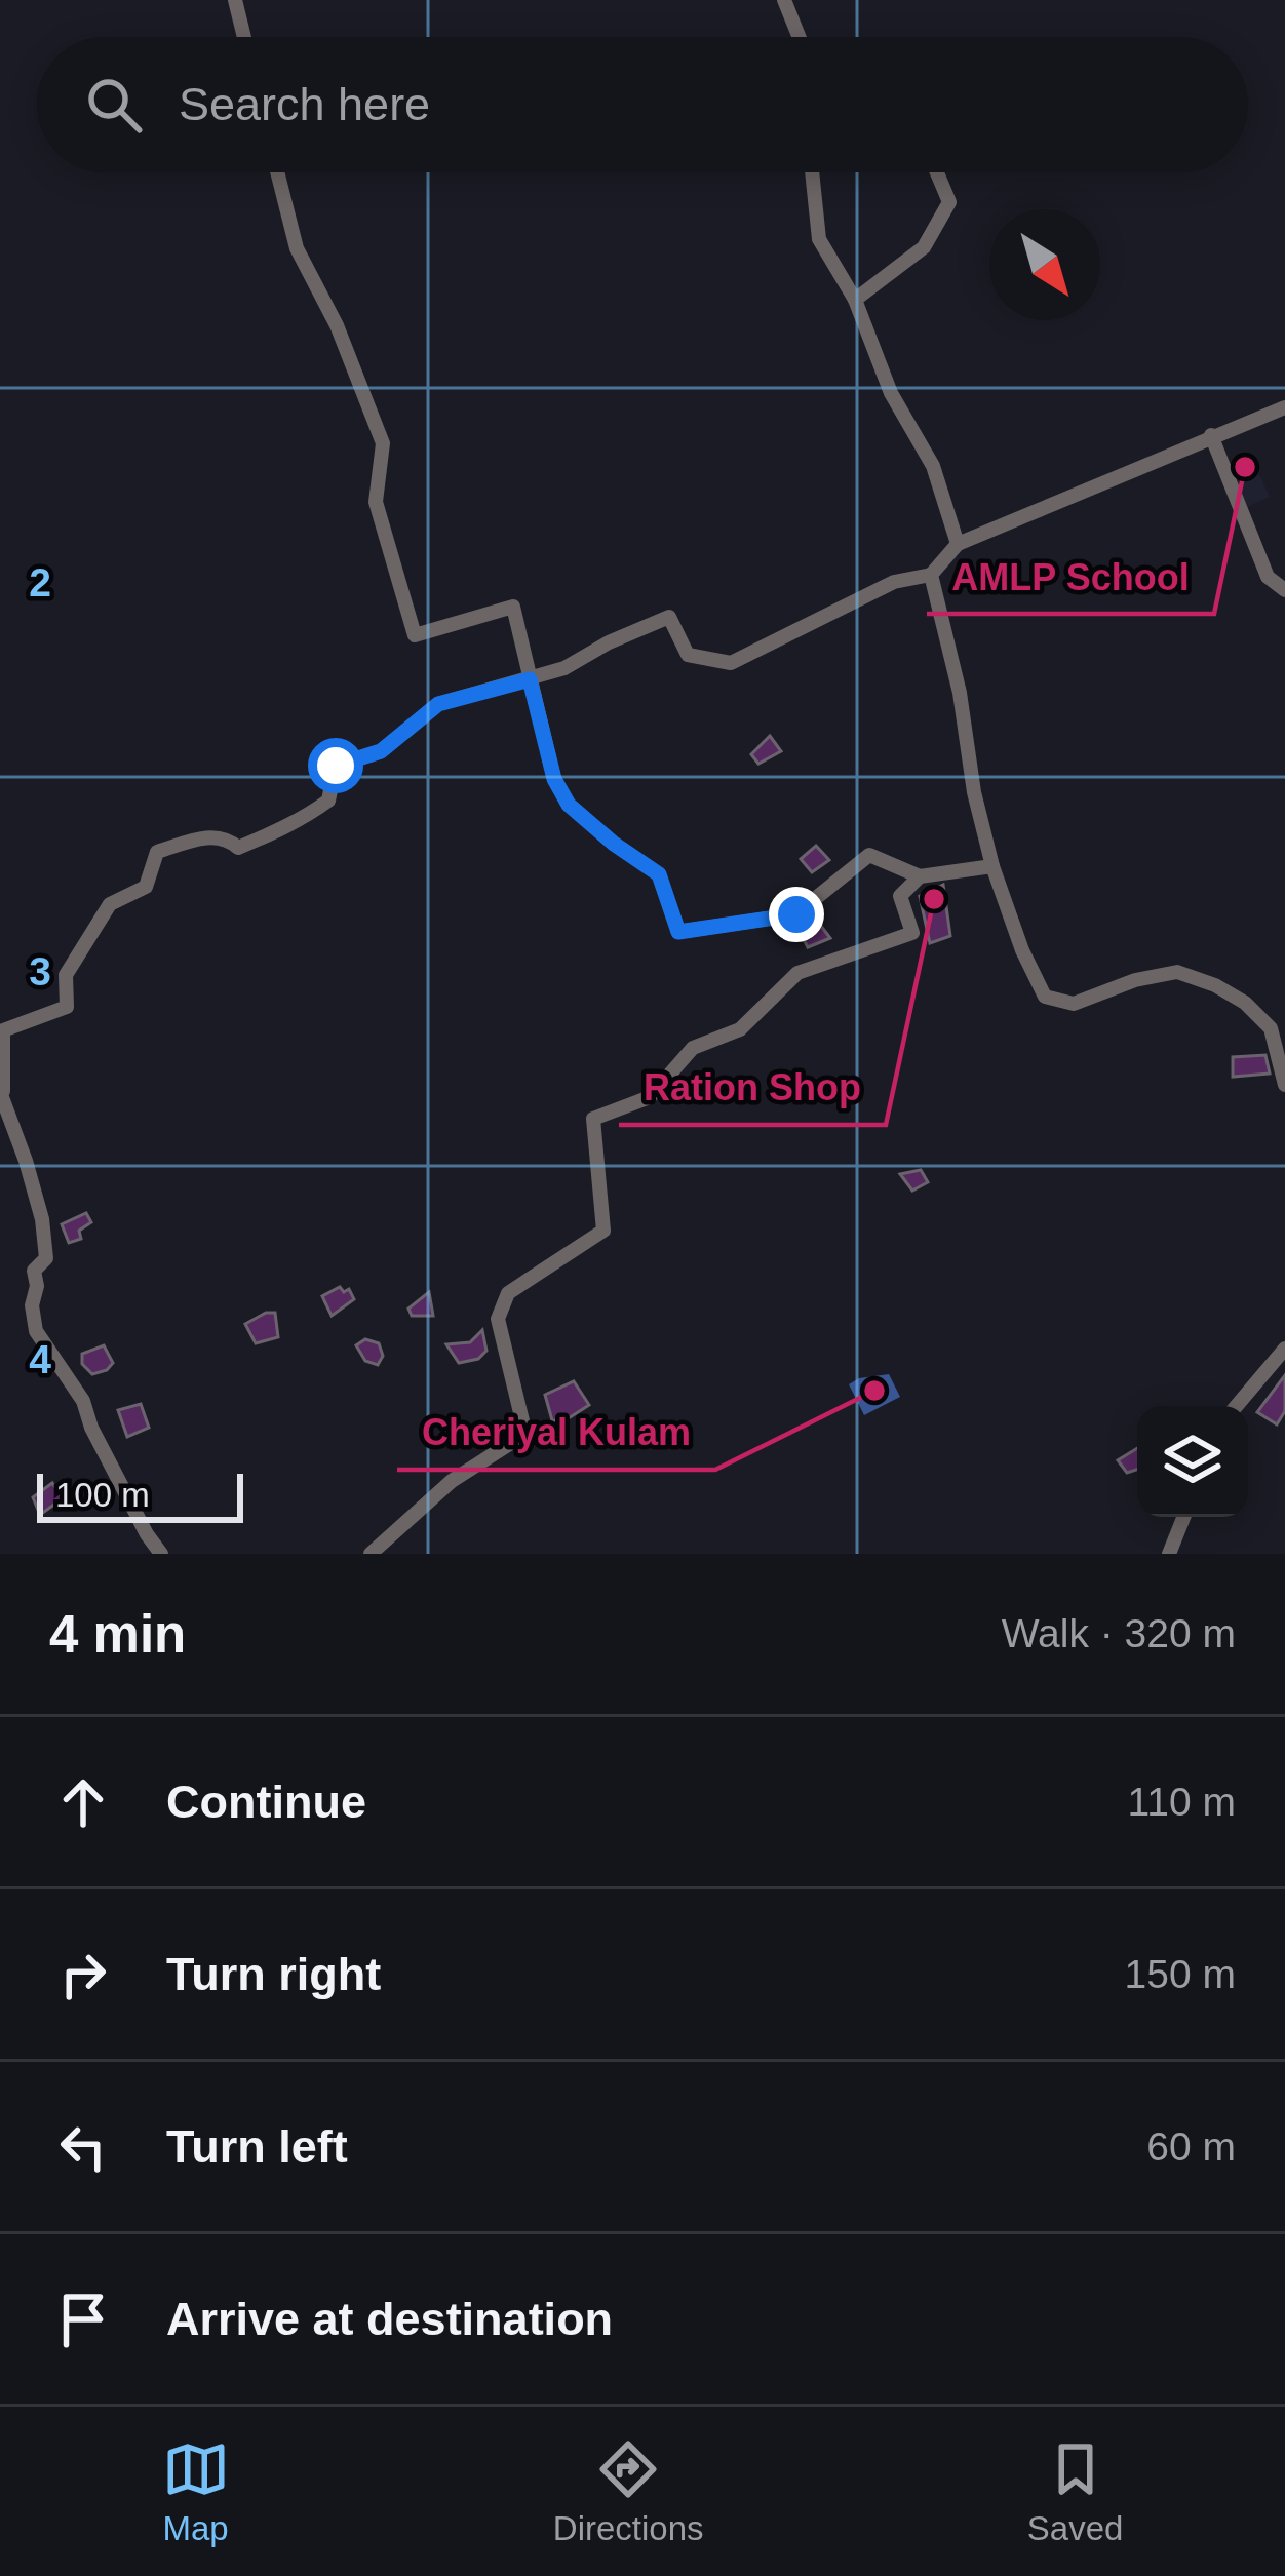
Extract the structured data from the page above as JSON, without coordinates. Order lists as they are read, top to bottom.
{
  "places": ["AMLP School", "Ration Shop", "Cheriyal Kulam"],
  "scale_bar": "100 m",
  "north": "bottom right",
  "page": {
    "search": "Search here",
    "scale": "100 m",
    "heading": ["4 min", "Walk · 320 m"],
    "list": [
      ["Continue", "110 m"],
      ["Turn right", "150 m"],
      ["Turn left", "60 m"],
      "Arrive at destination"
    ],
    "nav": ["Map", "Directions", "Saved"]
  },
  "grid": {
    "rows": ["2", "3", "4"]
  }
}
